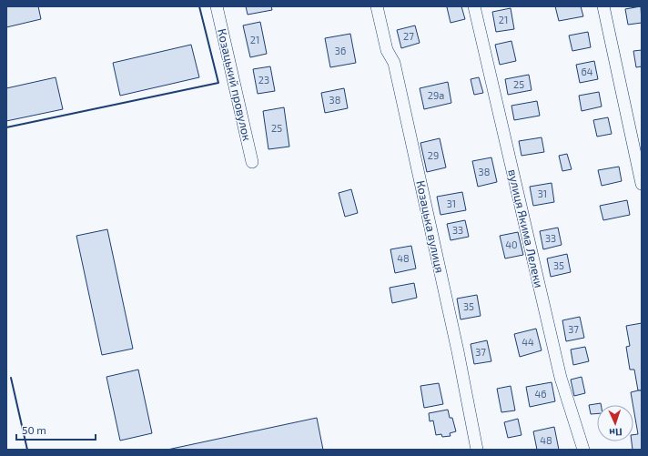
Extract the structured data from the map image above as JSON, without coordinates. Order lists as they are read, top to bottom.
{
  "streets": {
    "street": ["Козацький провулок", "Козацька вулиця", "вулиця Якима Лелеки"]
  },
  "house_numbers": [
    "21",
    "27",
    "21",
    "36",
    "64",
    "23",
    "25",
    "29а",
    "38",
    "25",
    "29",
    "38",
    "31",
    "31",
    "33",
    "33",
    "40",
    "48",
    "35",
    "35",
    "37",
    "44",
    "37",
    "46",
    "48"
  ],
  "scale_bar": "50 m",
  "north": "bottom"
}
